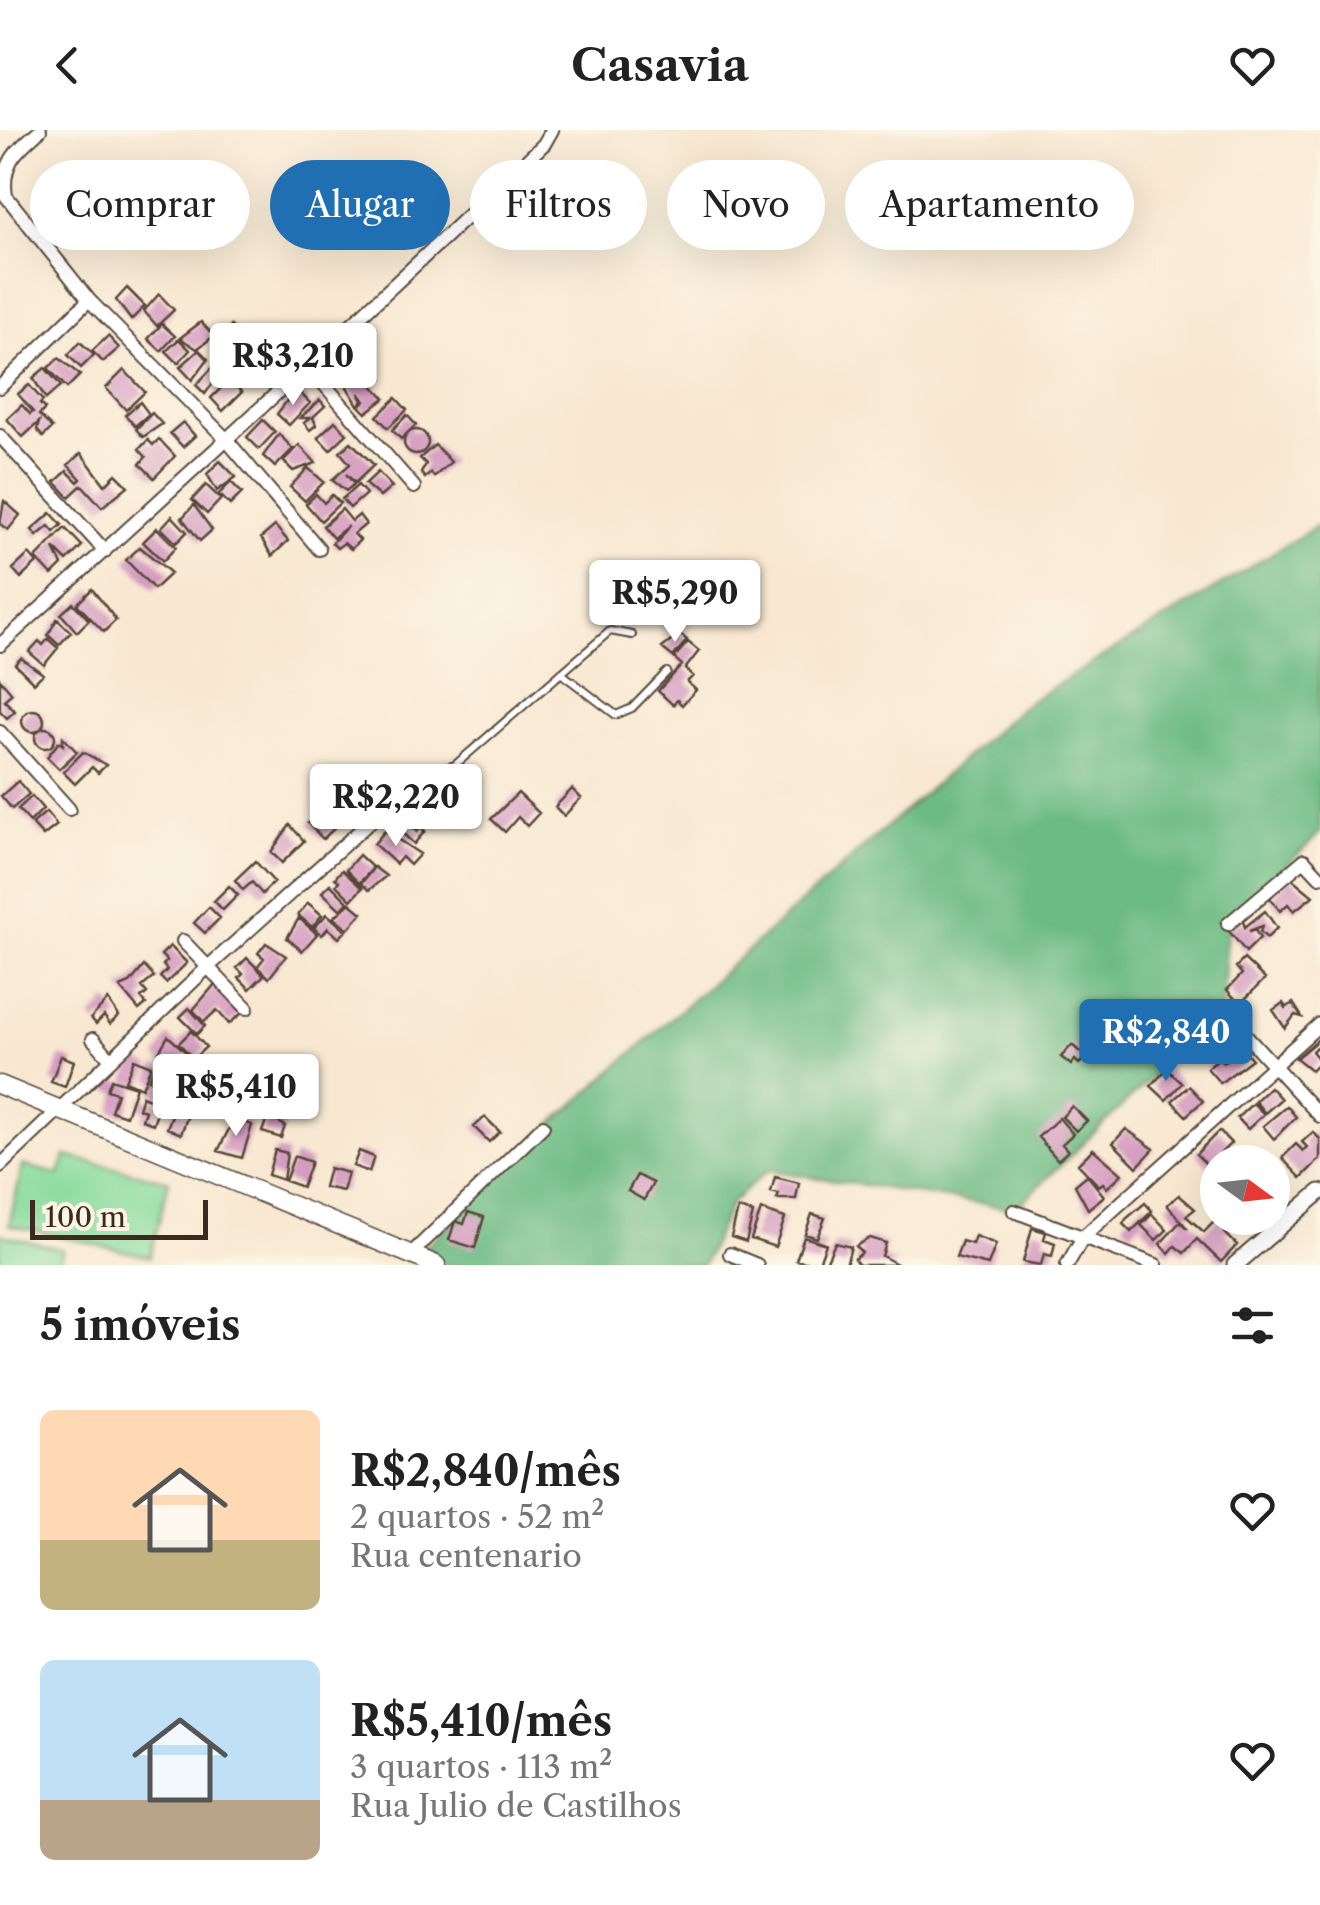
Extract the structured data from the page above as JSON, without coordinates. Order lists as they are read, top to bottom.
{
  "scale_bar": "100 m",
  "north": "right",
  "page": {
    "header": "Casavia",
    "chip": [
      "Comprar",
      "Alugar",
      "Filtros",
      "Novo",
      "Apartamento"
    ],
    "price": [
      "R$3,210",
      "R$5,290",
      "R$2,220",
      "R$2,840",
      "R$5,410"
    ],
    "scale": "100 m",
    "heading": "5 imóveis",
    "list": [
      {
        "name": "R$2,840/mês",
        "note": "2 quartos · 52 m² · Rua centenario"
      },
      {
        "name": "R$5,410/mês",
        "note": "3 quartos · 113 m² · Rua Julio de Castilhos"
      }
    ]
  }
}
